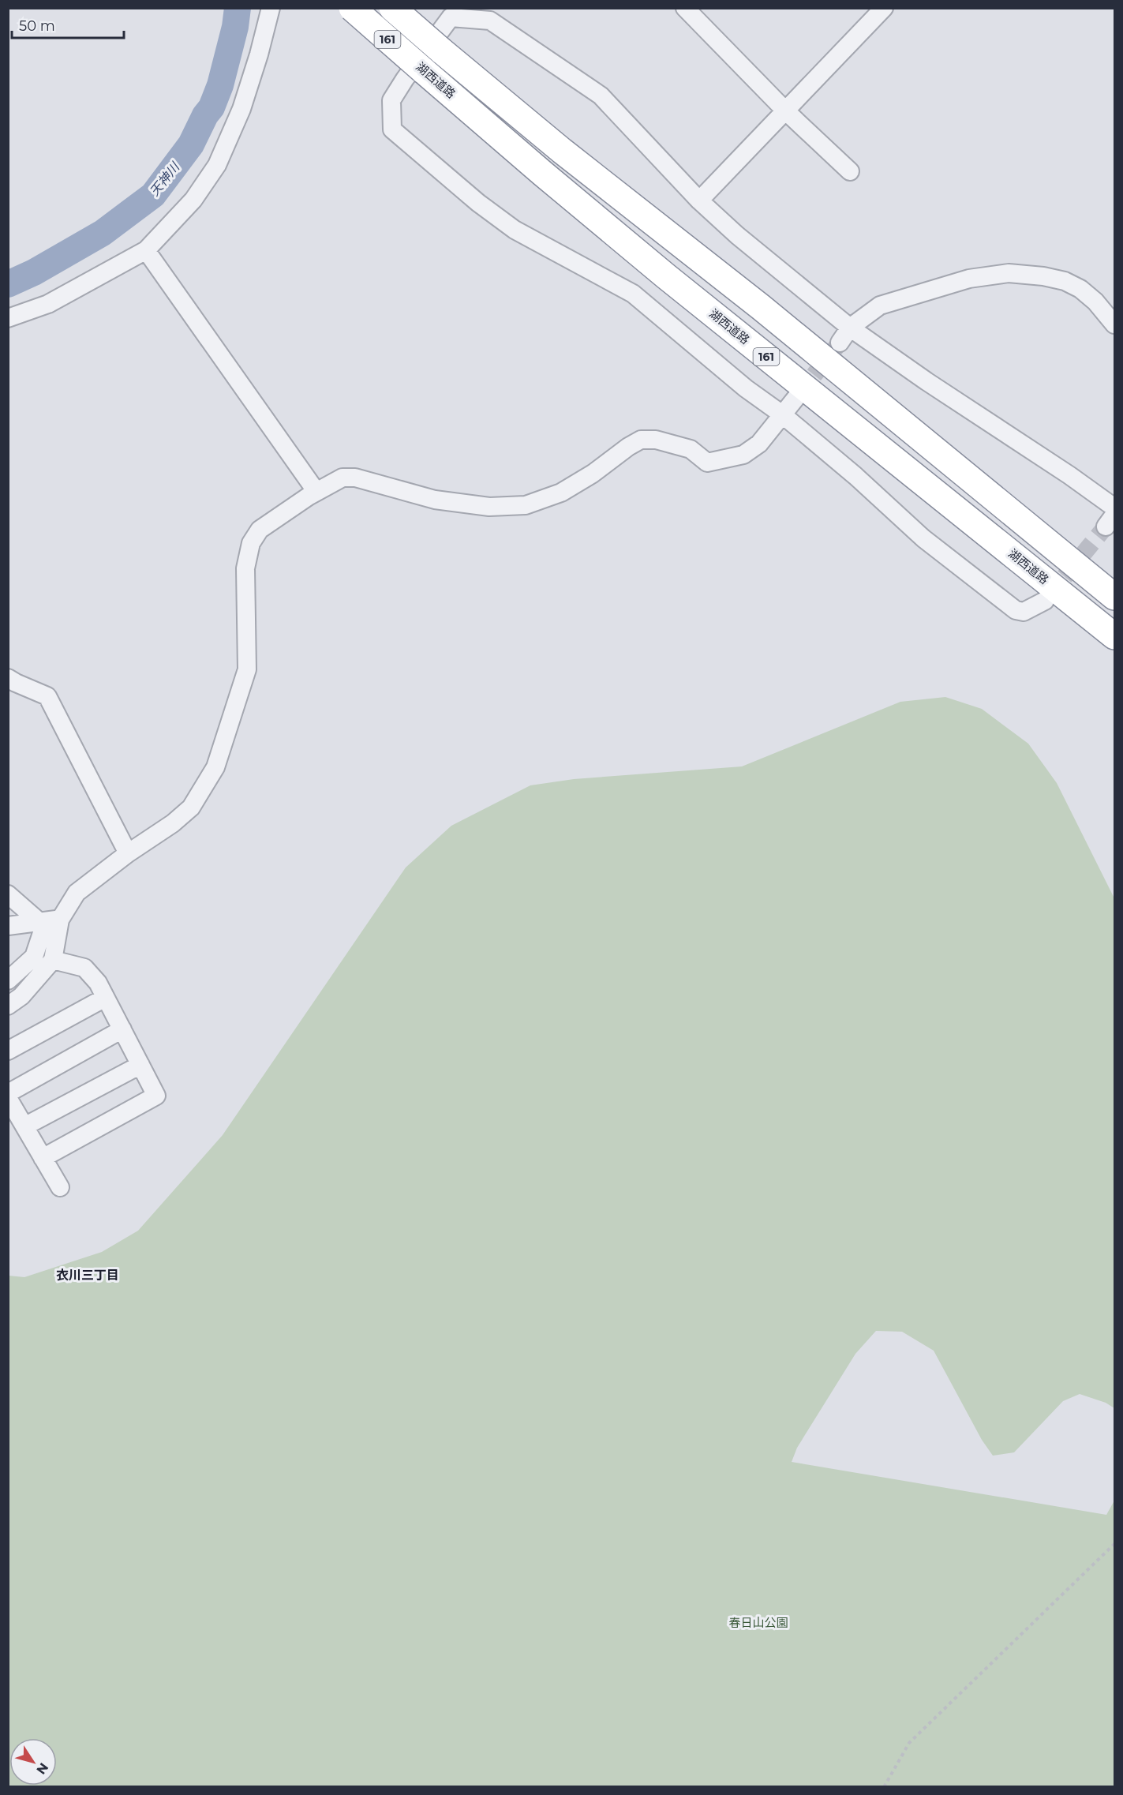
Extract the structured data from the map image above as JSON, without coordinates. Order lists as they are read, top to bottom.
{
  "streets": {
    "highway": ["161", "湖西道路"]
  },
  "districts": ["衣川三丁目"],
  "water": ["天神川"],
  "parks": ["春日山公園"],
  "scale_bar": "50 m",
  "north": "bottom right"
}
